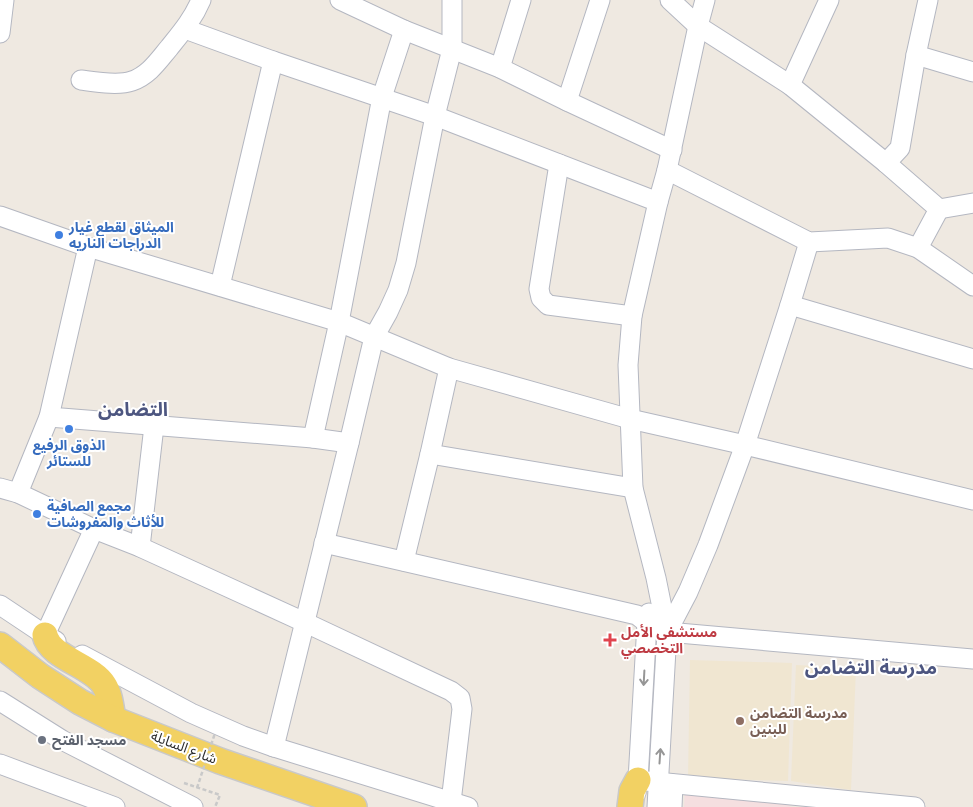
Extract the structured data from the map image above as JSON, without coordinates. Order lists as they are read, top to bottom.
{
  "streets": {
    "main road": ["شارع السايلة"]
  },
  "districts": ["التضامن", "مدرسة التضامن"],
  "places": {
    "other": [
      "الميثاق لقطع غيار الدراجات الناريه",
      "الذوق الرفيع للستائر",
      "مجمع الصافية للأثاث والمفروشات",
      "مدرسة التضامن للبنين",
      "مسجد الفتح"
    ],
    "health": ["مستشفى الأمل التخصصي"]
  }
}
